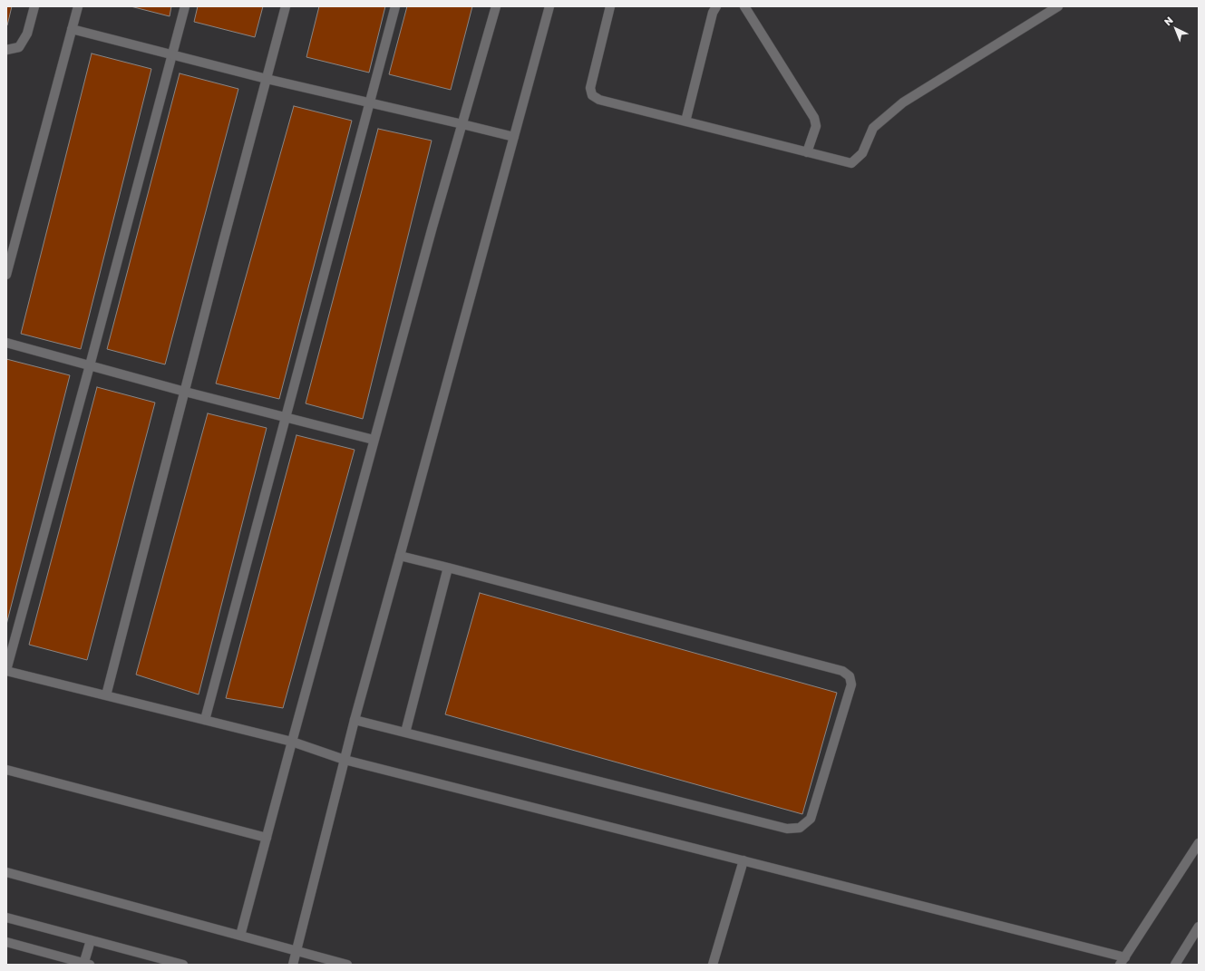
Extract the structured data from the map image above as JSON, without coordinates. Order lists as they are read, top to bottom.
{
  "north": "top left"
}
